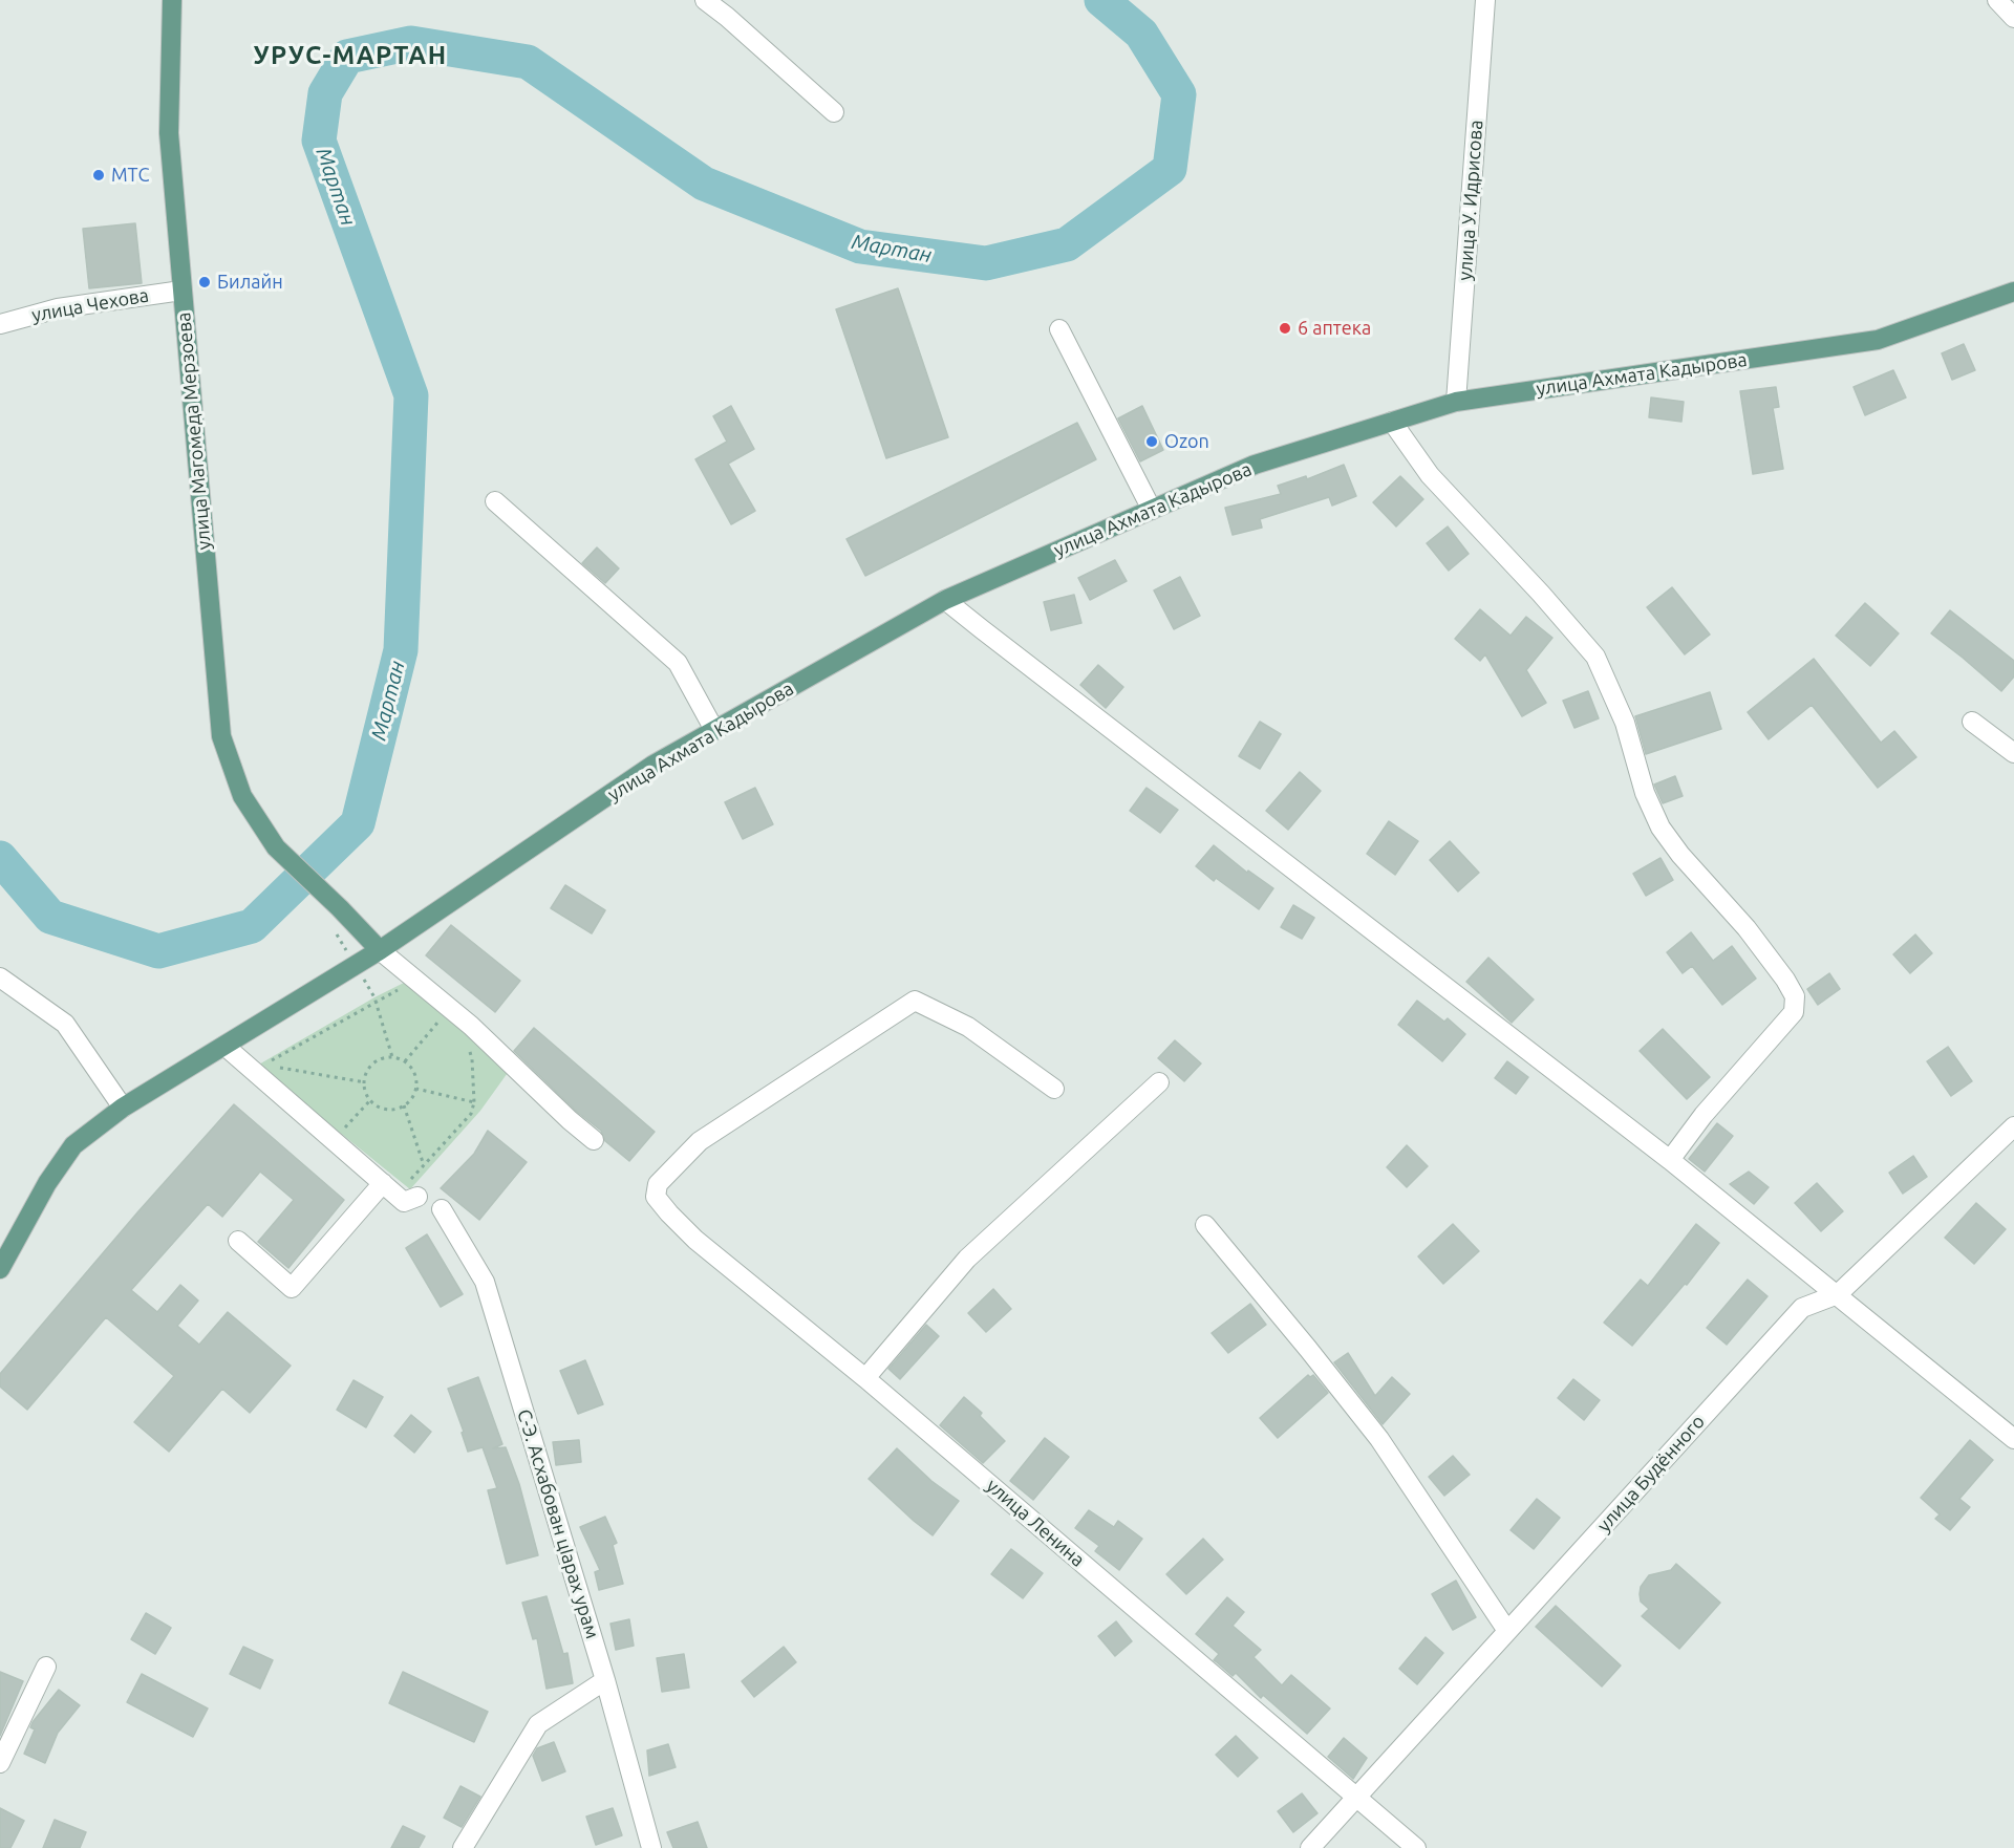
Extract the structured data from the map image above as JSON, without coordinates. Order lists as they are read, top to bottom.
{
  "streets": {
    "main road": ["улица Ахмата Кадырова", "улица Магомеда Мерзоева"],
    "street": [
      "улица У. Идрисова",
      "улица Чехова",
      "улица Будённого",
      "улица Ленина",
      "С-Э. Асхабован цIарах урам"
    ]
  },
  "crossings": [
    ["улица У. Идрисова", "улица Ахмата Кадырова"],
    ["улица Чехова", "улица Магомеда Мерзоева"],
    ["улица Ахмата Кадырова", "улица Магомеда Мерзоева"],
    ["улица Будённого", "улица Ленина"]
  ],
  "districts": ["УРУС-МАРТАН"],
  "water": ["Мартан"],
  "places": [
    "МТС",
    "Билайн",
    "6 аптека",
    "Ozon"
  ]
}
